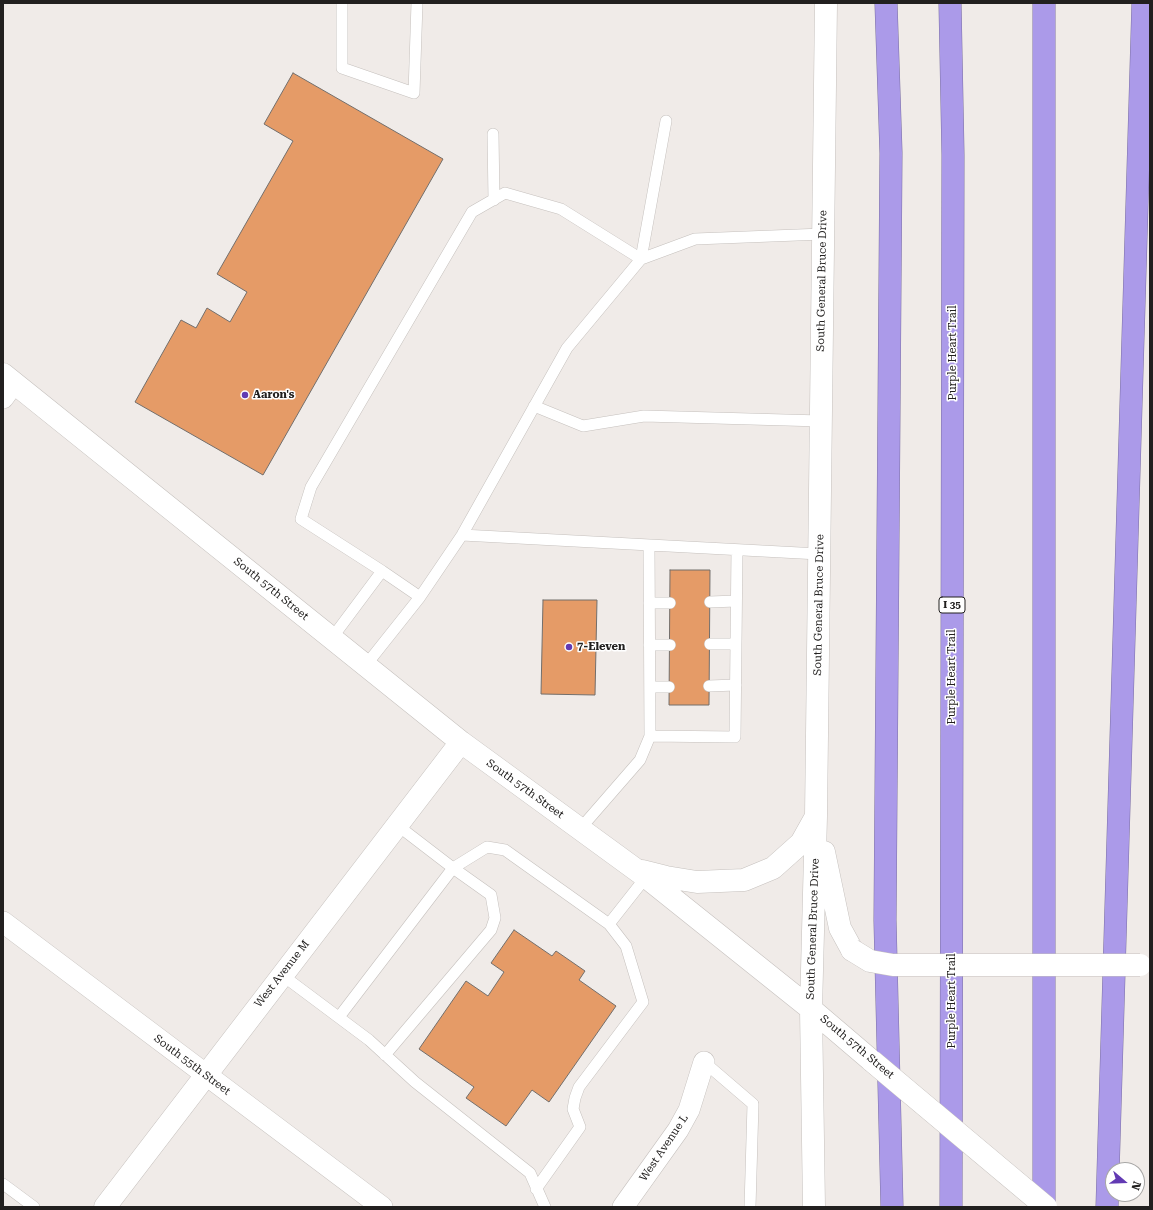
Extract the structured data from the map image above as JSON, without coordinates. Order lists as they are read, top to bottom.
{
  "streets": {
    "highway": ["Purple Heart Trail", "I 35"],
    "street": [
      "South General Bruce Drive",
      "South 57th Street",
      "West Avenue M",
      "South 55th Street",
      "West Avenue L"
    ]
  },
  "crossings": [
    ["South General Bruce Drive", "South 57th Street"],
    ["South 57th Street", "West Avenue M"],
    ["West Avenue M", "South 55th Street"]
  ],
  "places": ["Aaron's", "7-Eleven"],
  "north": "right"
}
